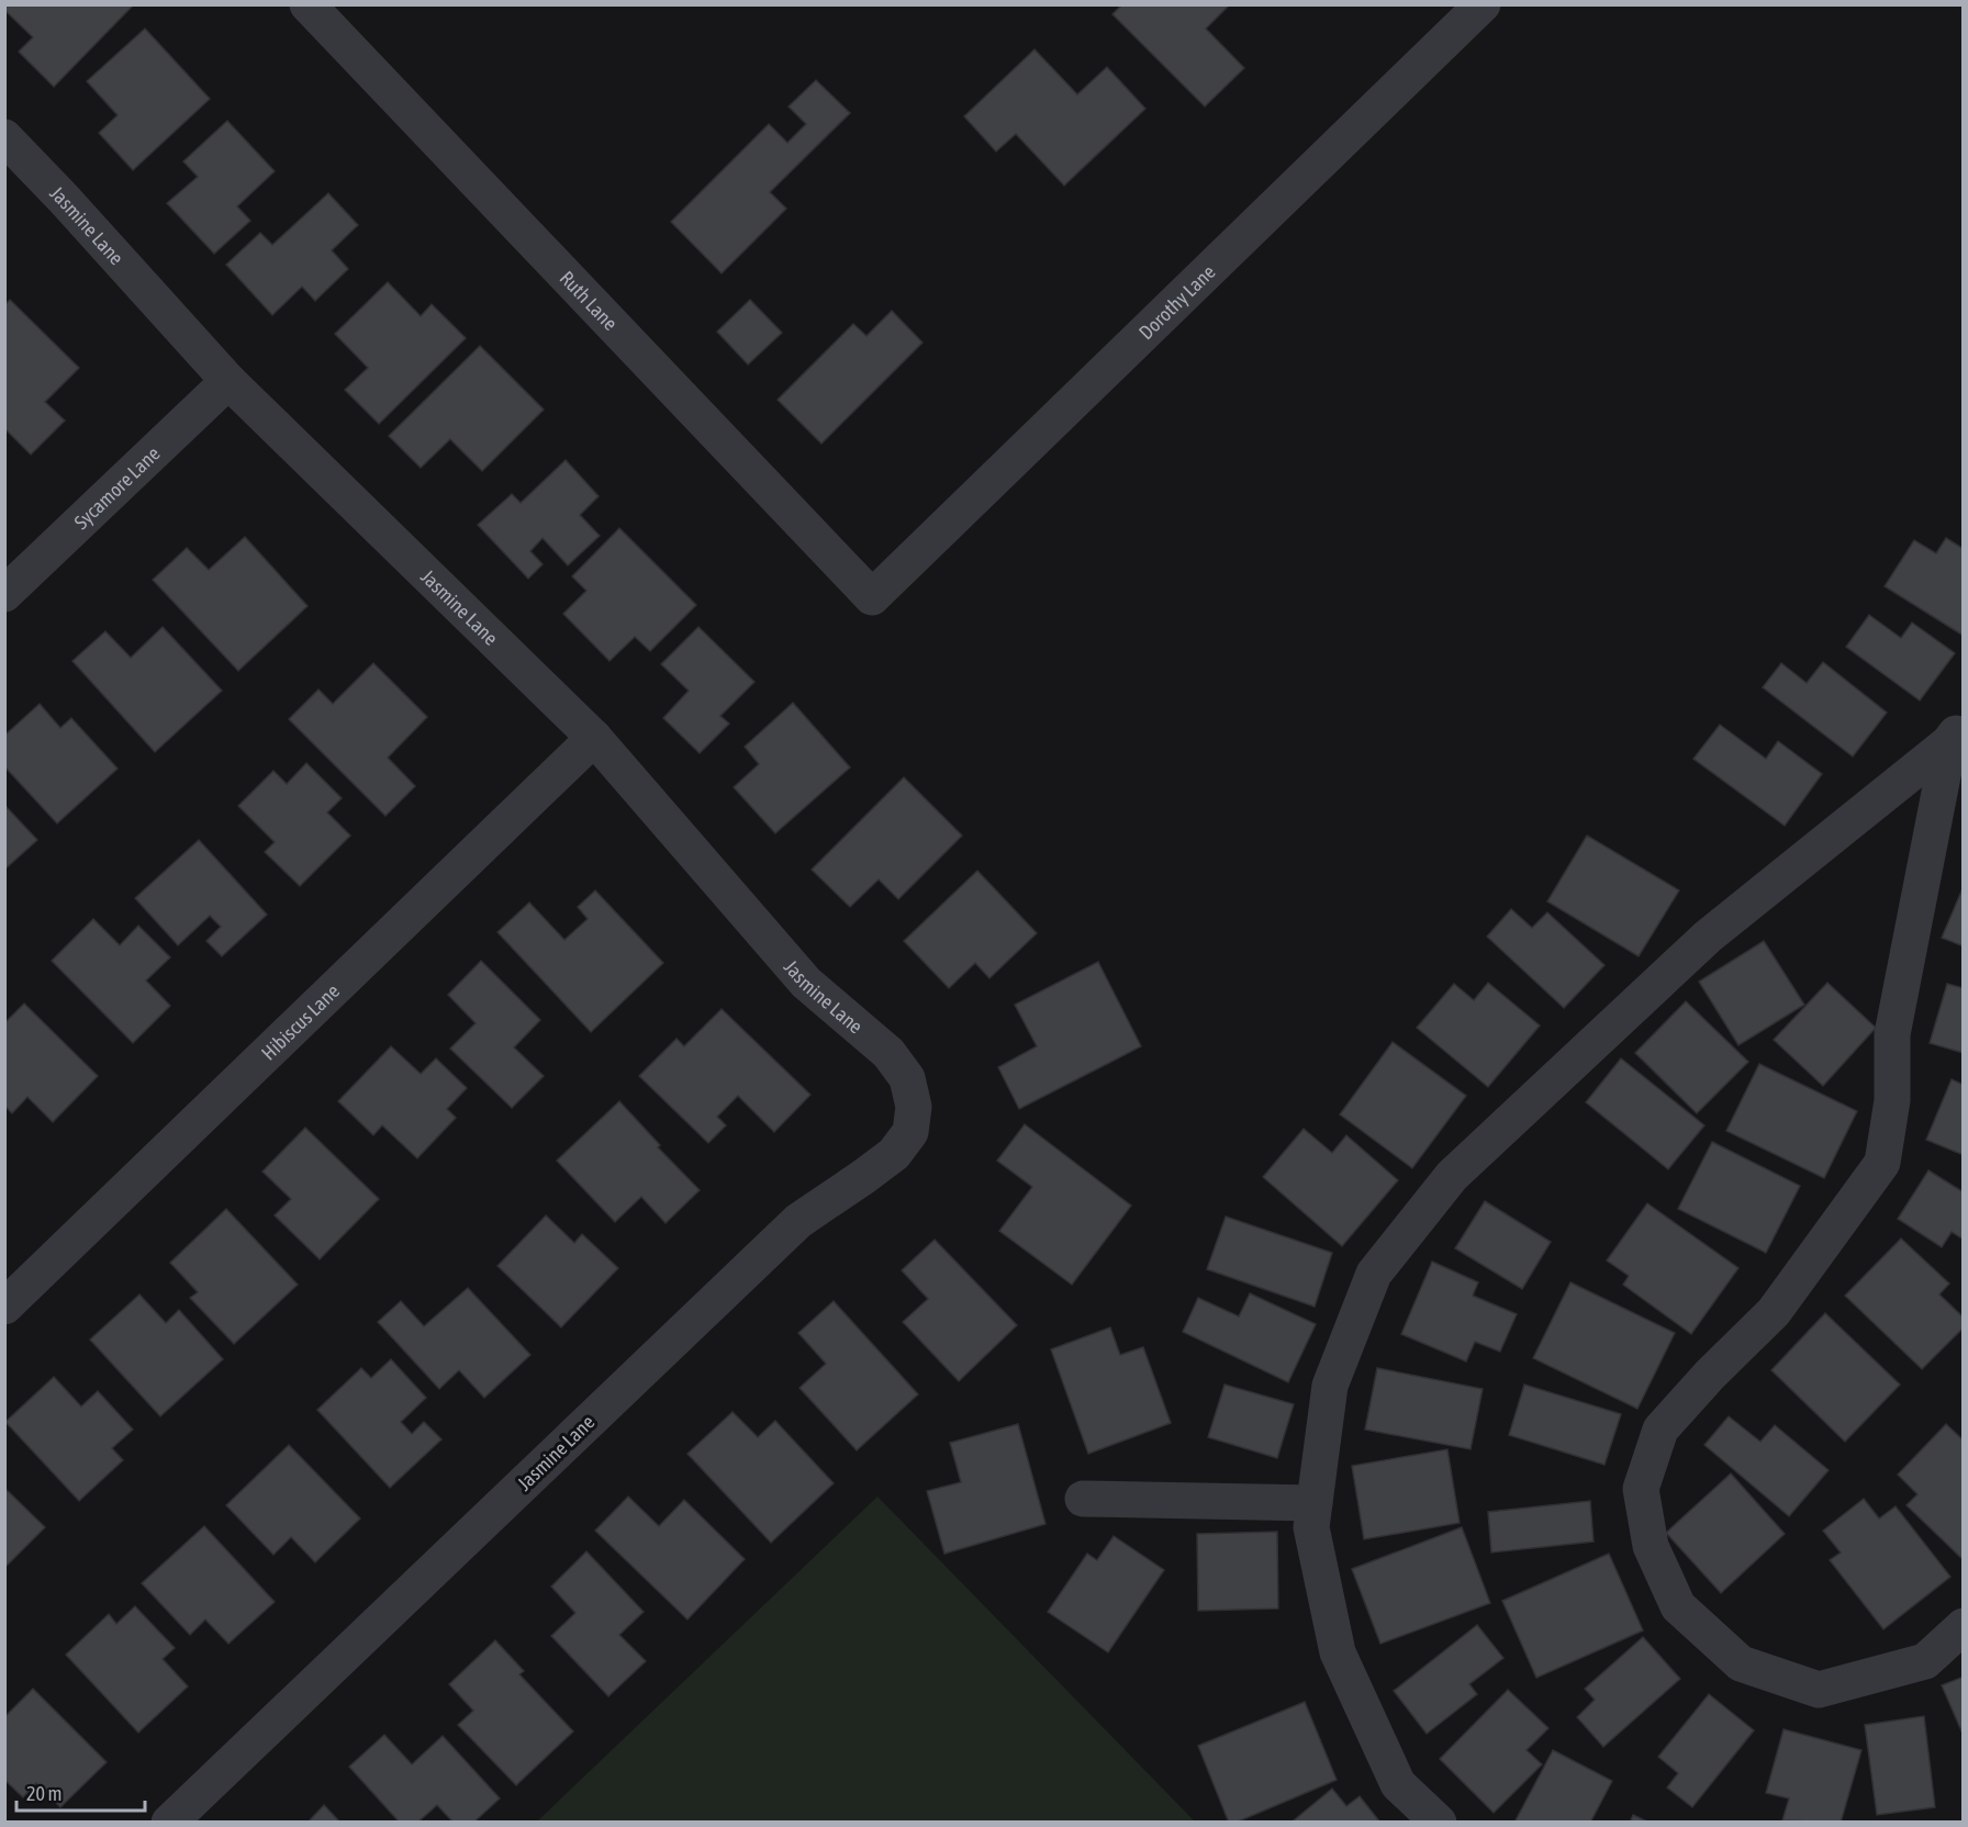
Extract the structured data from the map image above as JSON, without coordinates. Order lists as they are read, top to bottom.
{
  "streets": {
    "street": [
      "Jasmine Lane",
      "Ruth Lane",
      "Dorothy Lane",
      "Sycamore Lane",
      "Hibiscus Lane"
    ]
  },
  "crossings": [
    ["Jasmine Lane", "Sycamore Lane"],
    ["Jasmine Lane", "Hibiscus Lane"],
    ["Ruth Lane", "Dorothy Lane"]
  ],
  "scale_bar": "20 m"
}
